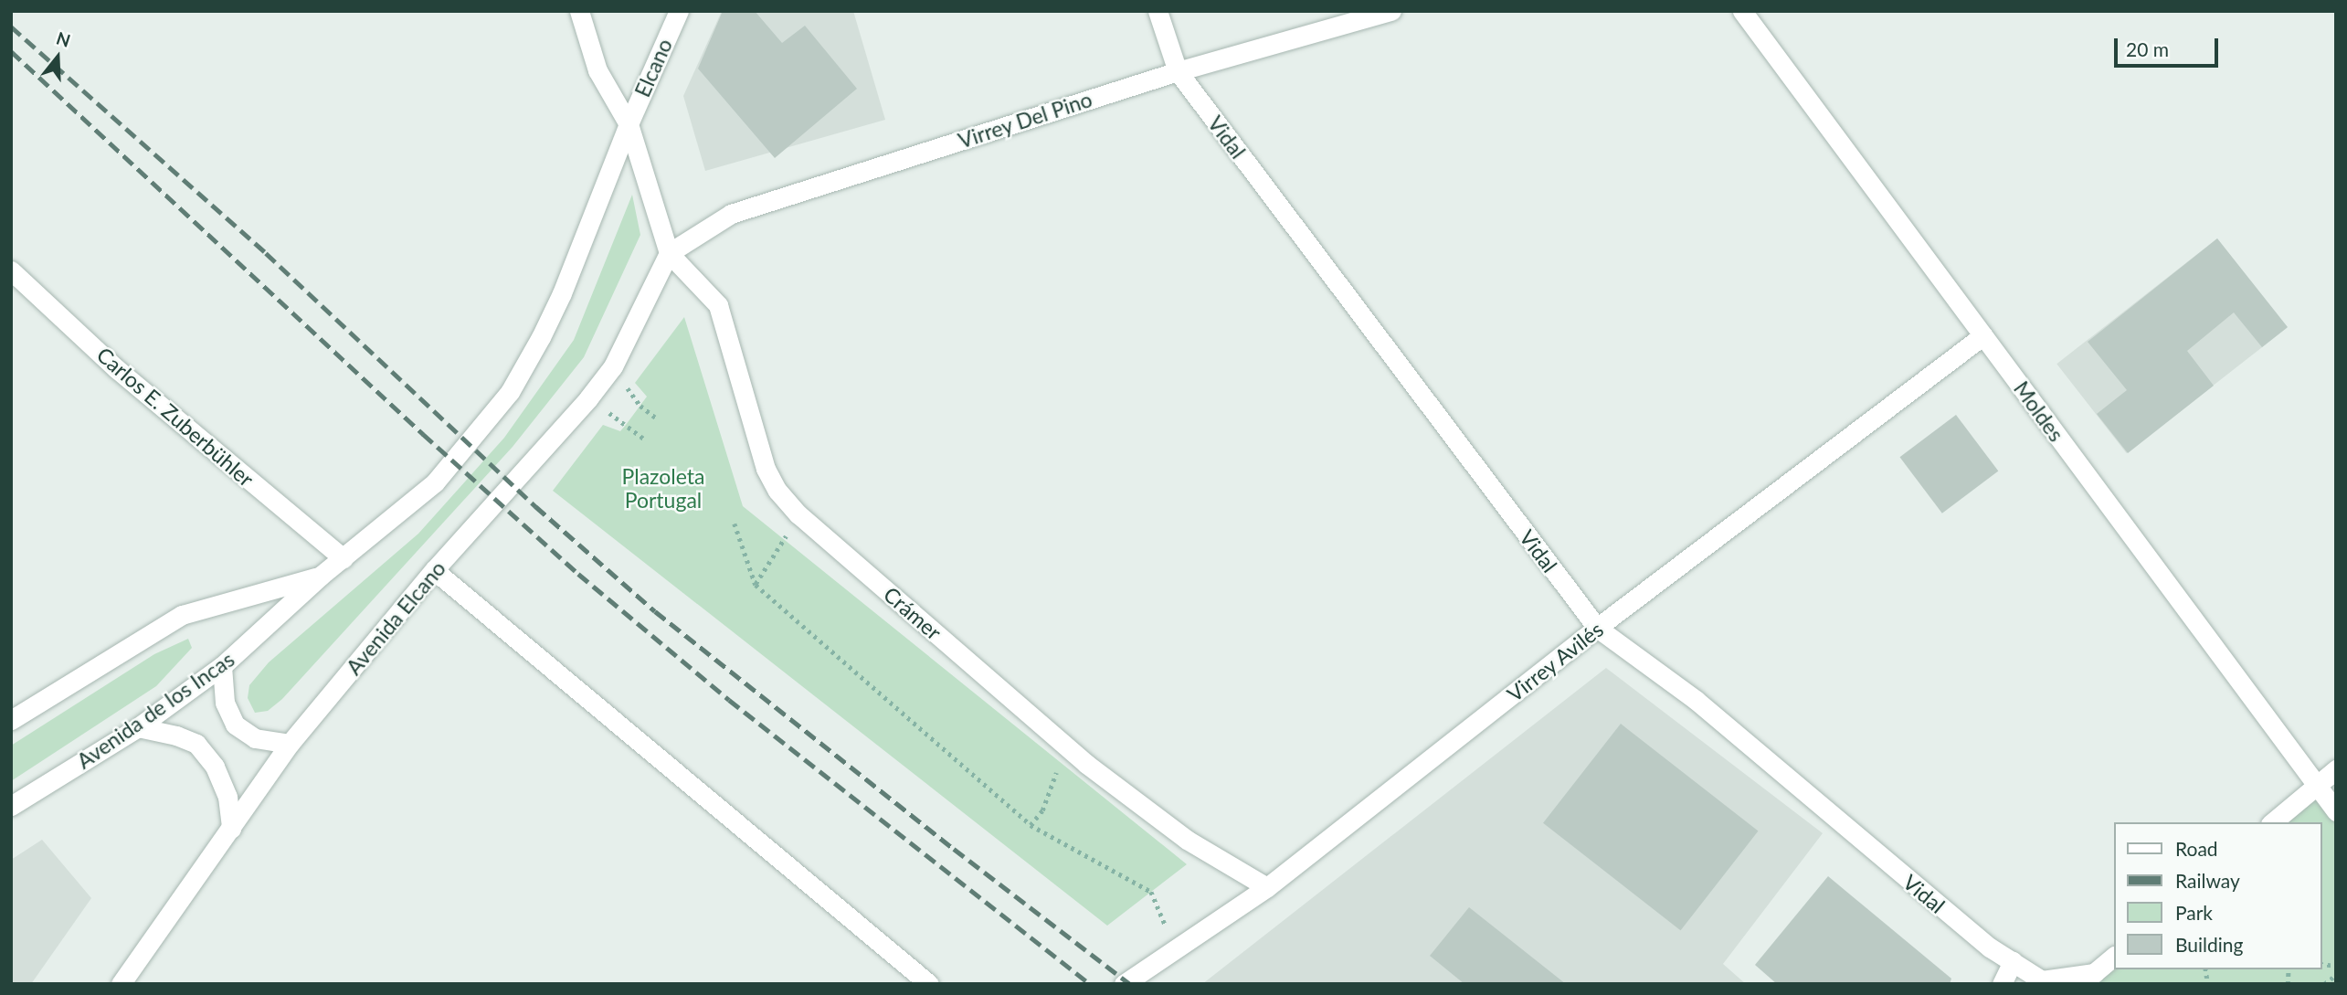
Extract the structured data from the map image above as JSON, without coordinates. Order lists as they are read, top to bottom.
{
  "streets": {
    "street": [
      "Elcano",
      "Virrey Del Pino",
      "Vidal",
      "Moldes",
      "Carlos E. Zuberbühler",
      "Crámer",
      "Avenida Elcano",
      "Virrey Avilés",
      "Avenida de los Incas"
    ]
  },
  "crossings": [
    ["Virrey Del Pino", "Vidal"],
    ["Virrey Del Pino", "Crámer"],
    ["Virrey Del Pino", "Avenida Elcano"],
    ["Vidal", "Virrey Avilés"],
    ["Moldes", "Virrey Avilés"],
    ["Crámer", "Avenida Elcano"],
    ["Crámer", "Virrey Avilés"]
  ],
  "parks": ["Plazoleta Portugal"],
  "legend": [
    "Road",
    "Railway",
    "Park",
    "Building"
  ],
  "scale_bar": "20 m",
  "north": "top"
}
